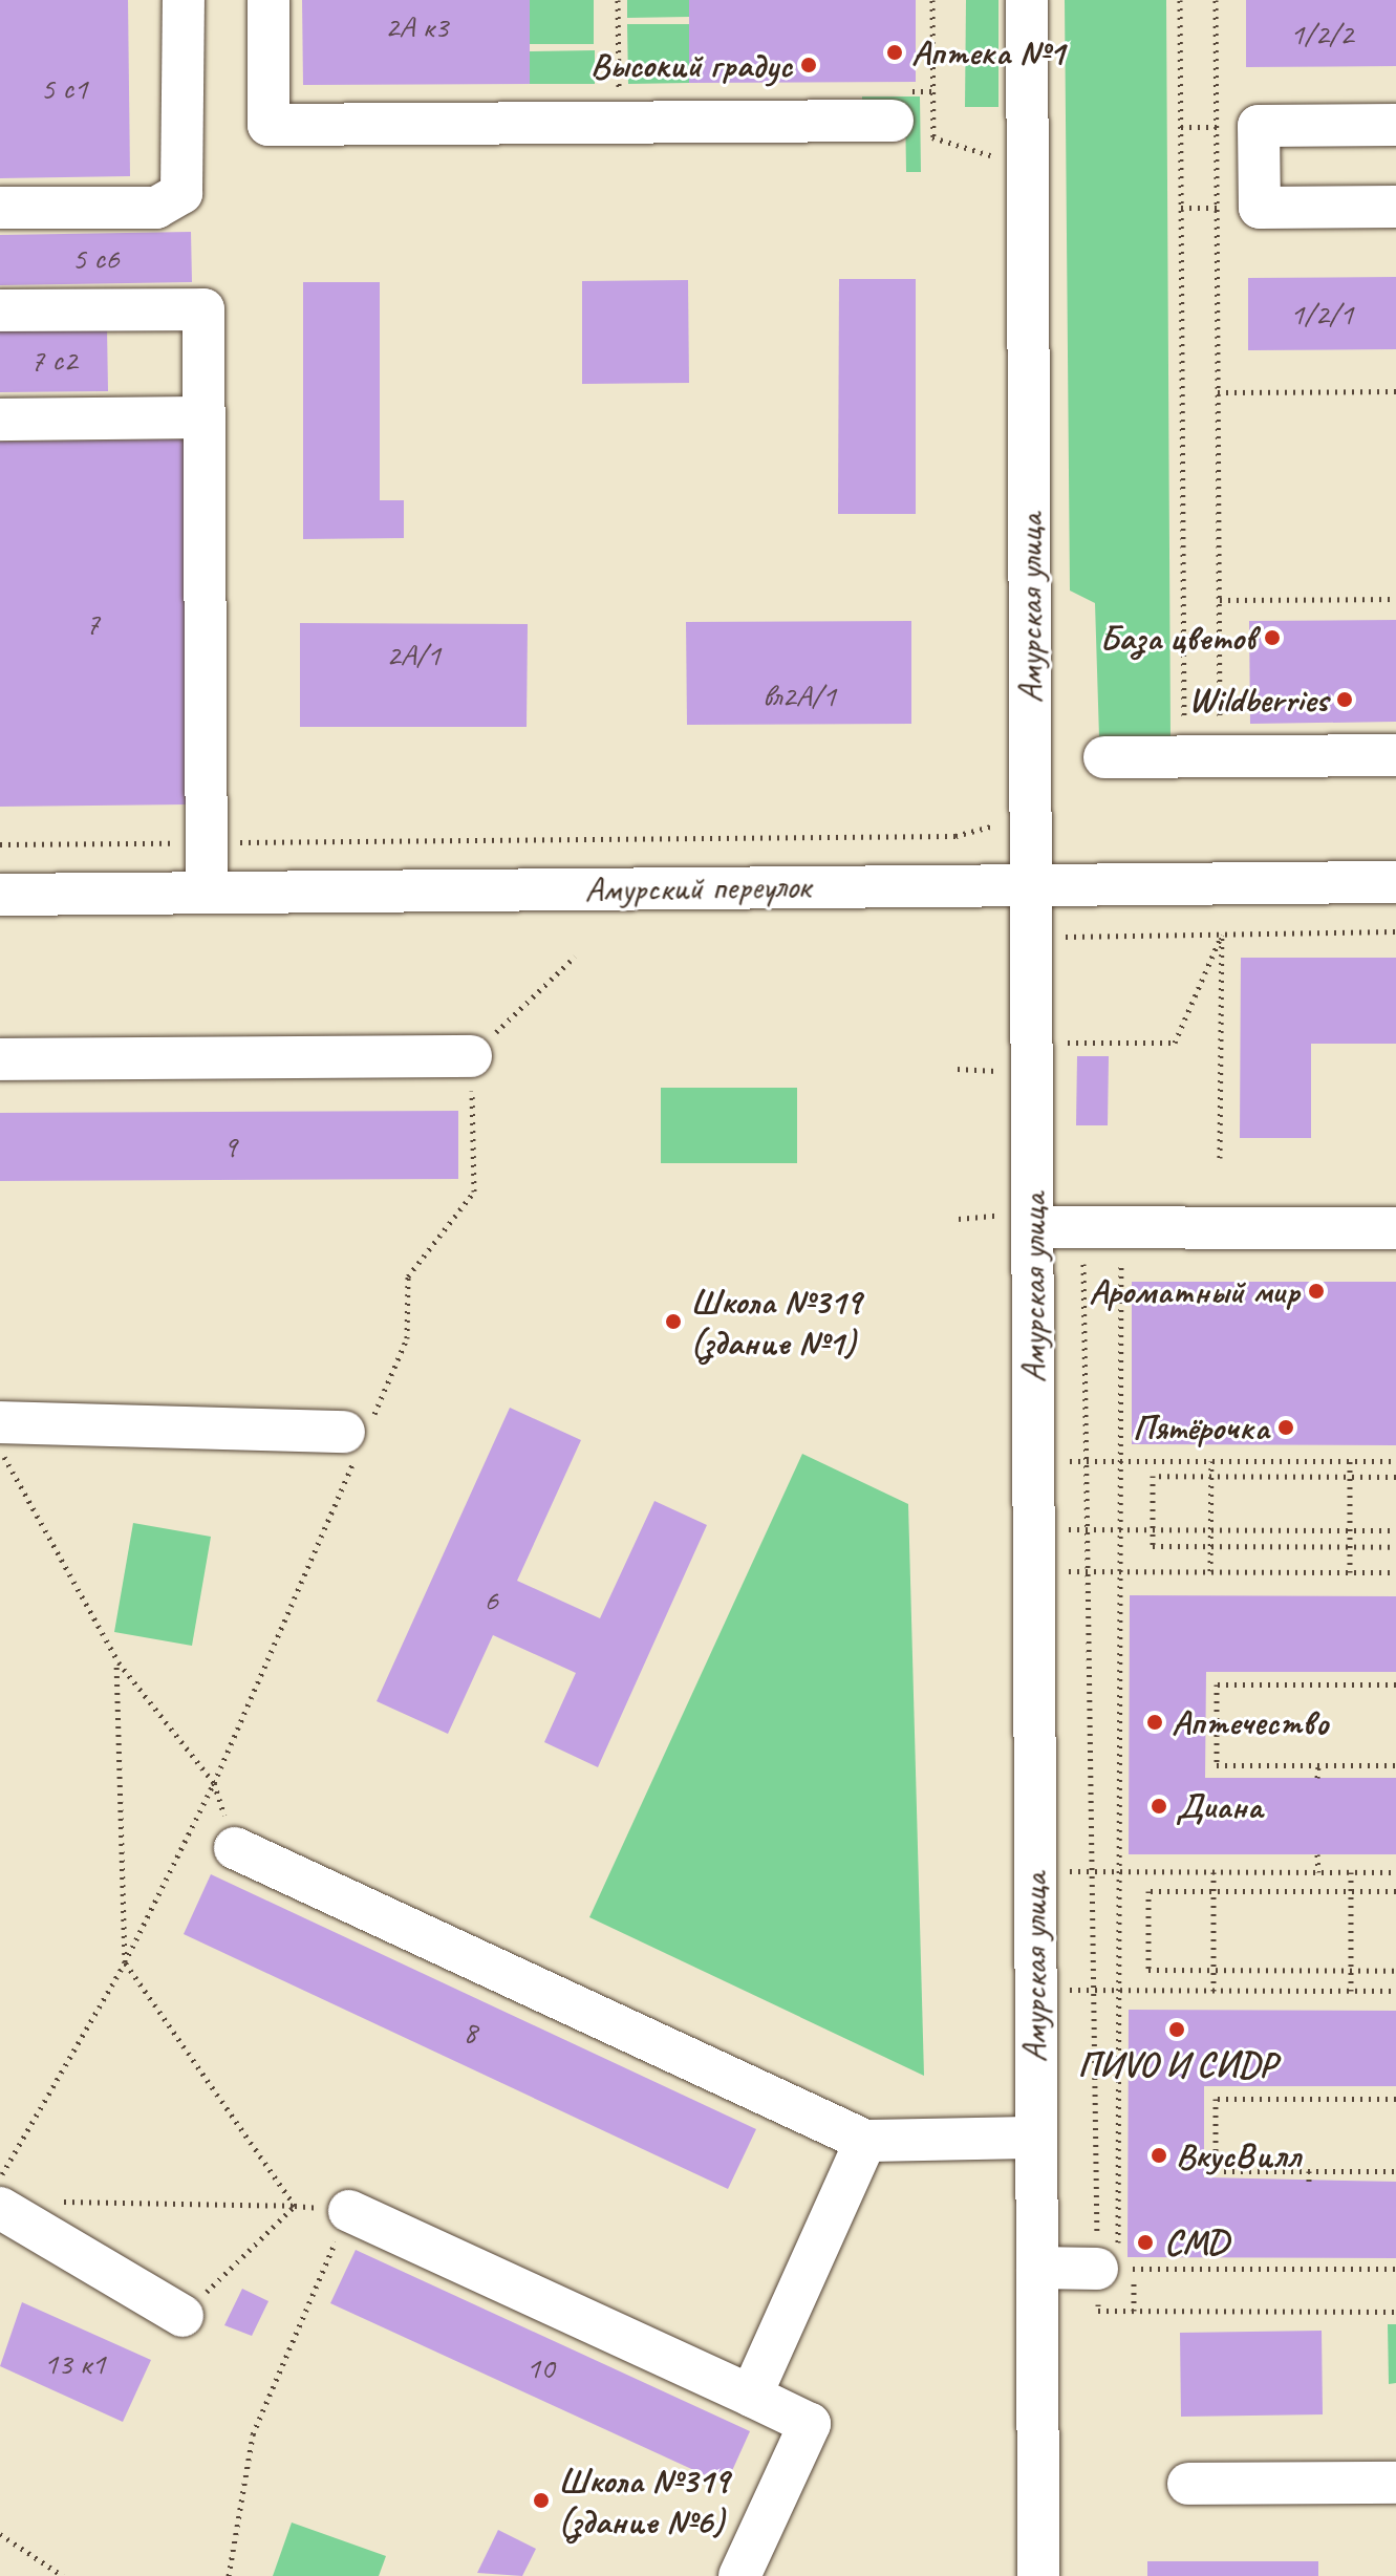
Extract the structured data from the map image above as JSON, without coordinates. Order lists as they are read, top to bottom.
{
  "streets": {
    "street": ["Амурская улица", "Амурский переулок"]
  },
  "crossings": [
    ["Амурская улица", "Амурский переулок"]
  ],
  "places": [
    "Аптека №1",
    "Высокий градус",
    "База цветов",
    "Wildberries",
    "Ароматный мир",
    "Школа №319 (здание №1)",
    "Пятёрочка",
    "Аптечество",
    "Диана",
    "ПИVO И СИDР",
    "ВкусВилл",
    "CMD",
    "Школа №319 (здание №6)"
  ],
  "house_numbers": [
    "2А к3",
    "1/2/2",
    "5 c1",
    "5 c6",
    "1/2/1",
    "7 c2",
    "7",
    "2А/1",
    "вл2А/1",
    "9",
    "6",
    "8",
    "13 к1",
    "10"
  ]
}
